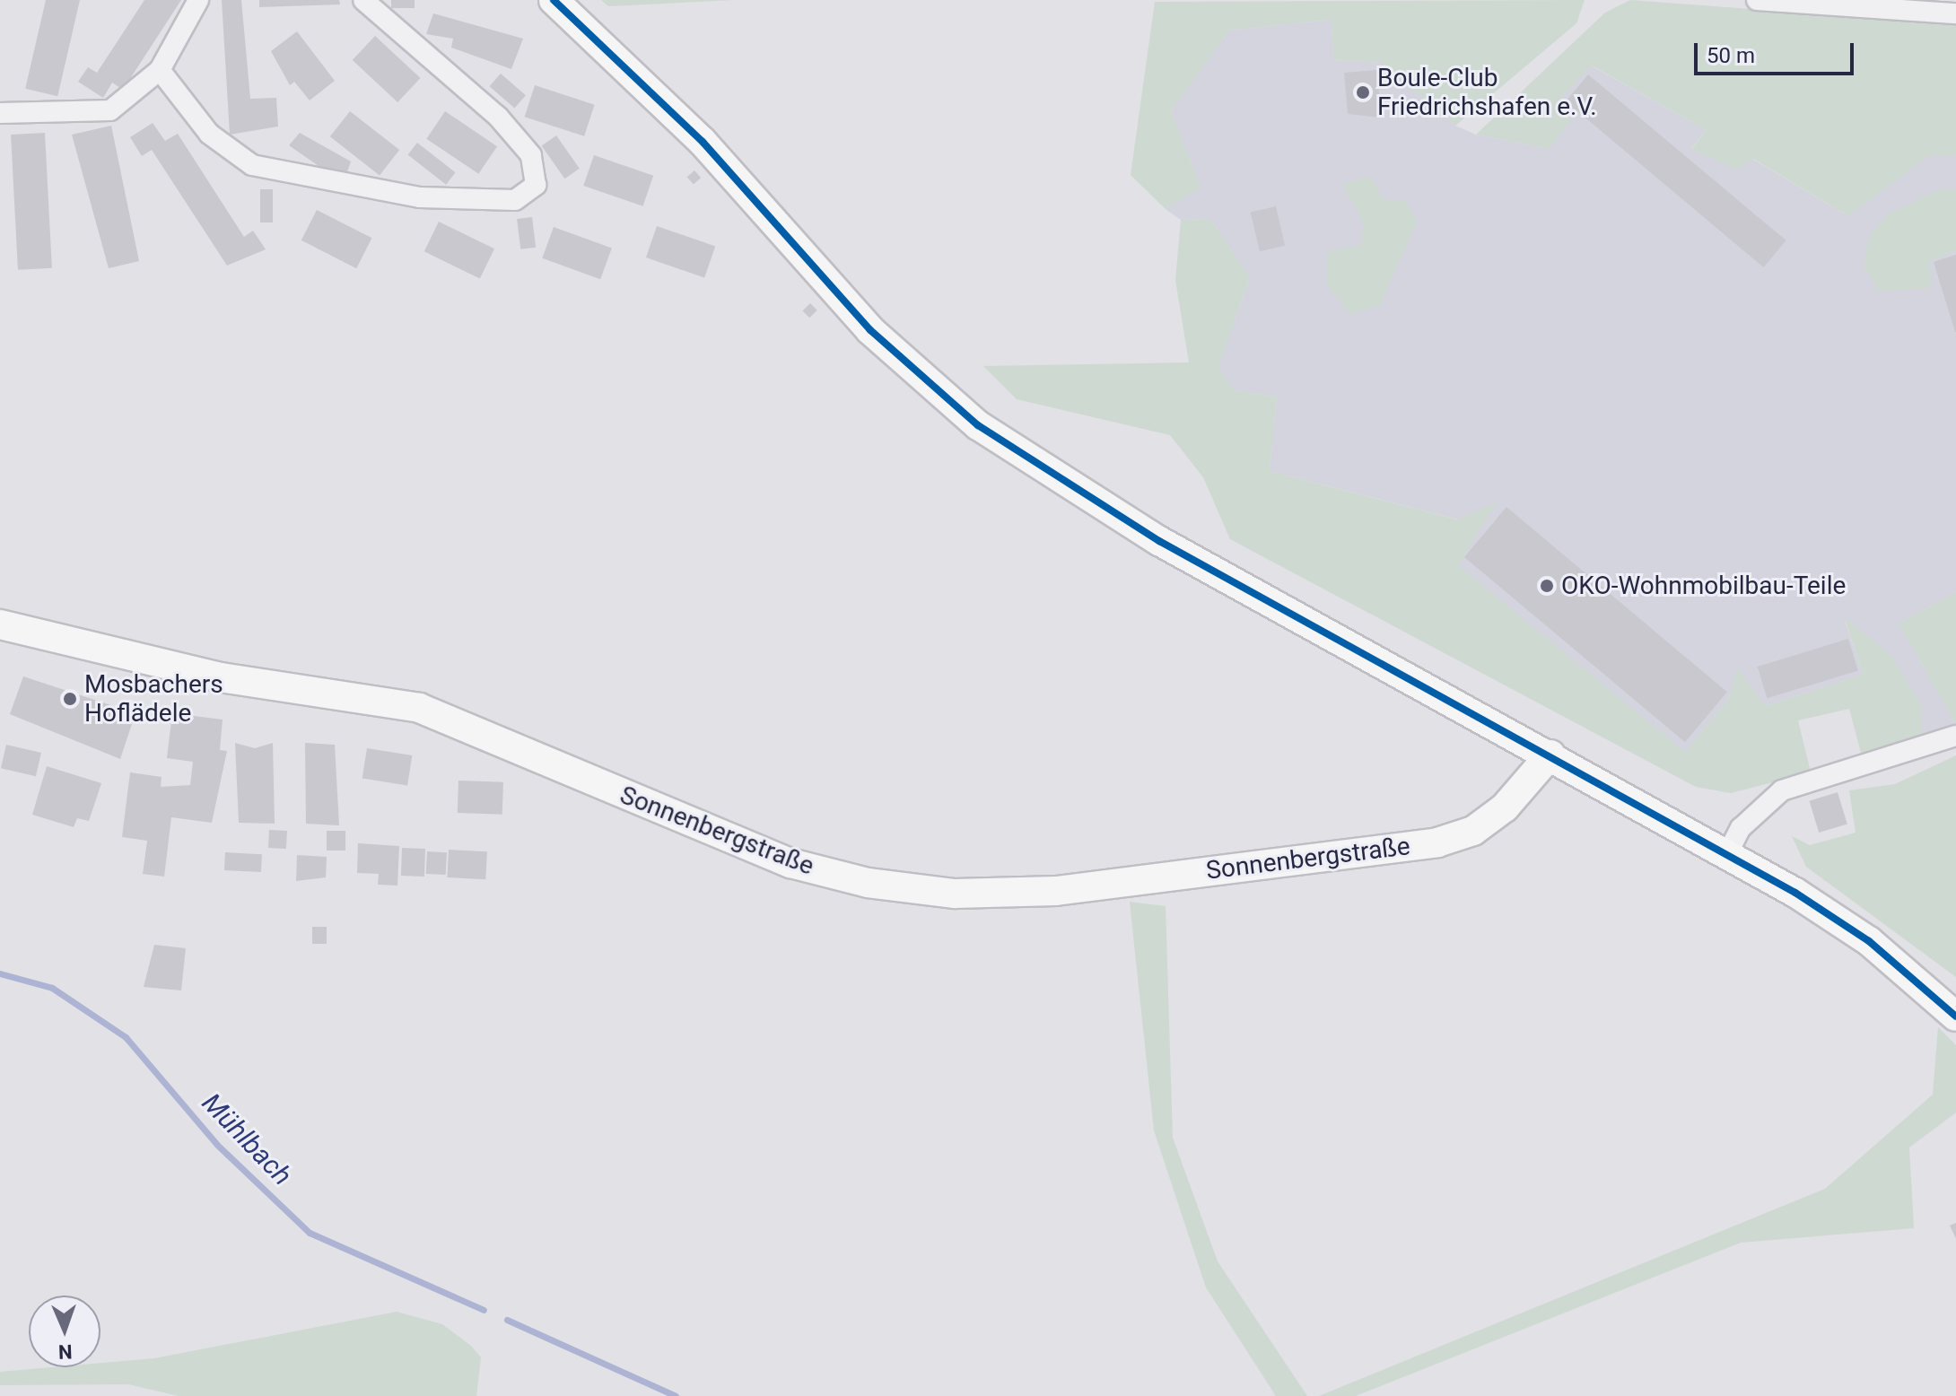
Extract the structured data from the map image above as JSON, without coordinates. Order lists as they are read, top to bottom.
{
  "streets": {
    "main road": ["Sonnenbergstraße"]
  },
  "water": ["Mühlbach"],
  "places": ["Boule-Club Friedrichshafen e.V.", "OKO-Wohnmobilbau-Teile", "Mosbachers Hoflädele"],
  "scale_bar": "50 m",
  "north": "bottom"
}
